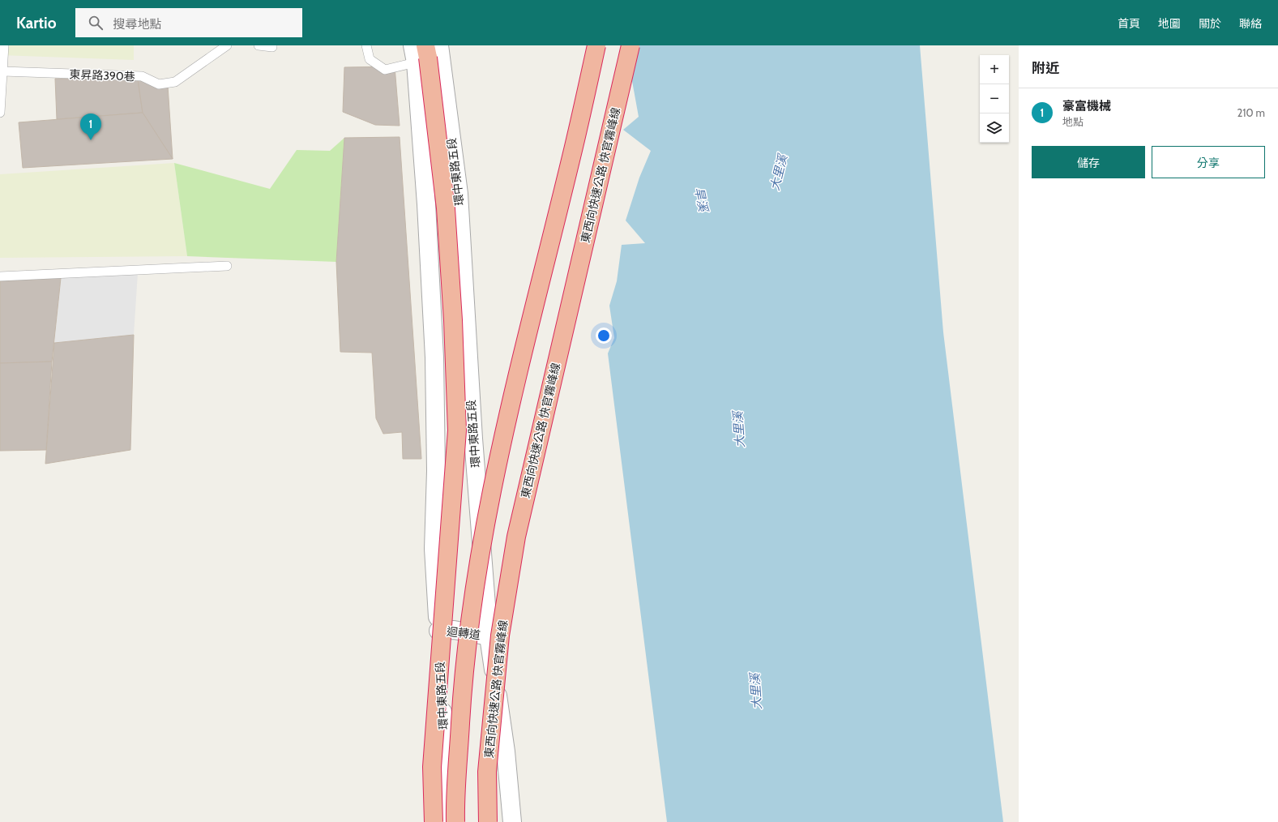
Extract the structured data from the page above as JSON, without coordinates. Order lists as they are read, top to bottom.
{
  "streets": {
    "highway": ["東西向快速公路 快官霧峰線"],
    "street": ["環中東路五段", "迴轉道"],
    "lane": ["東昇路390巷"]
  },
  "crossings": [
    ["環中東路五段", "迴轉道"]
  ],
  "water": ["大里溪", "旱溪"],
  "page": {
    "header": "Kartio",
    "search": "搜尋地點",
    "nav": [
      "首頁",
      "地圖",
      "關於",
      "聯絡"
    ],
    "heading": "附近",
    "map_buttons": ["+", "−"],
    "list": [
      {
        "mark": "1",
        "name": "豪富機械",
        "note": "地點",
        "value": "210 m"
      }
    ],
    "pins": "1",
    "buttons": ["儲存", "分享"]
  }
}
